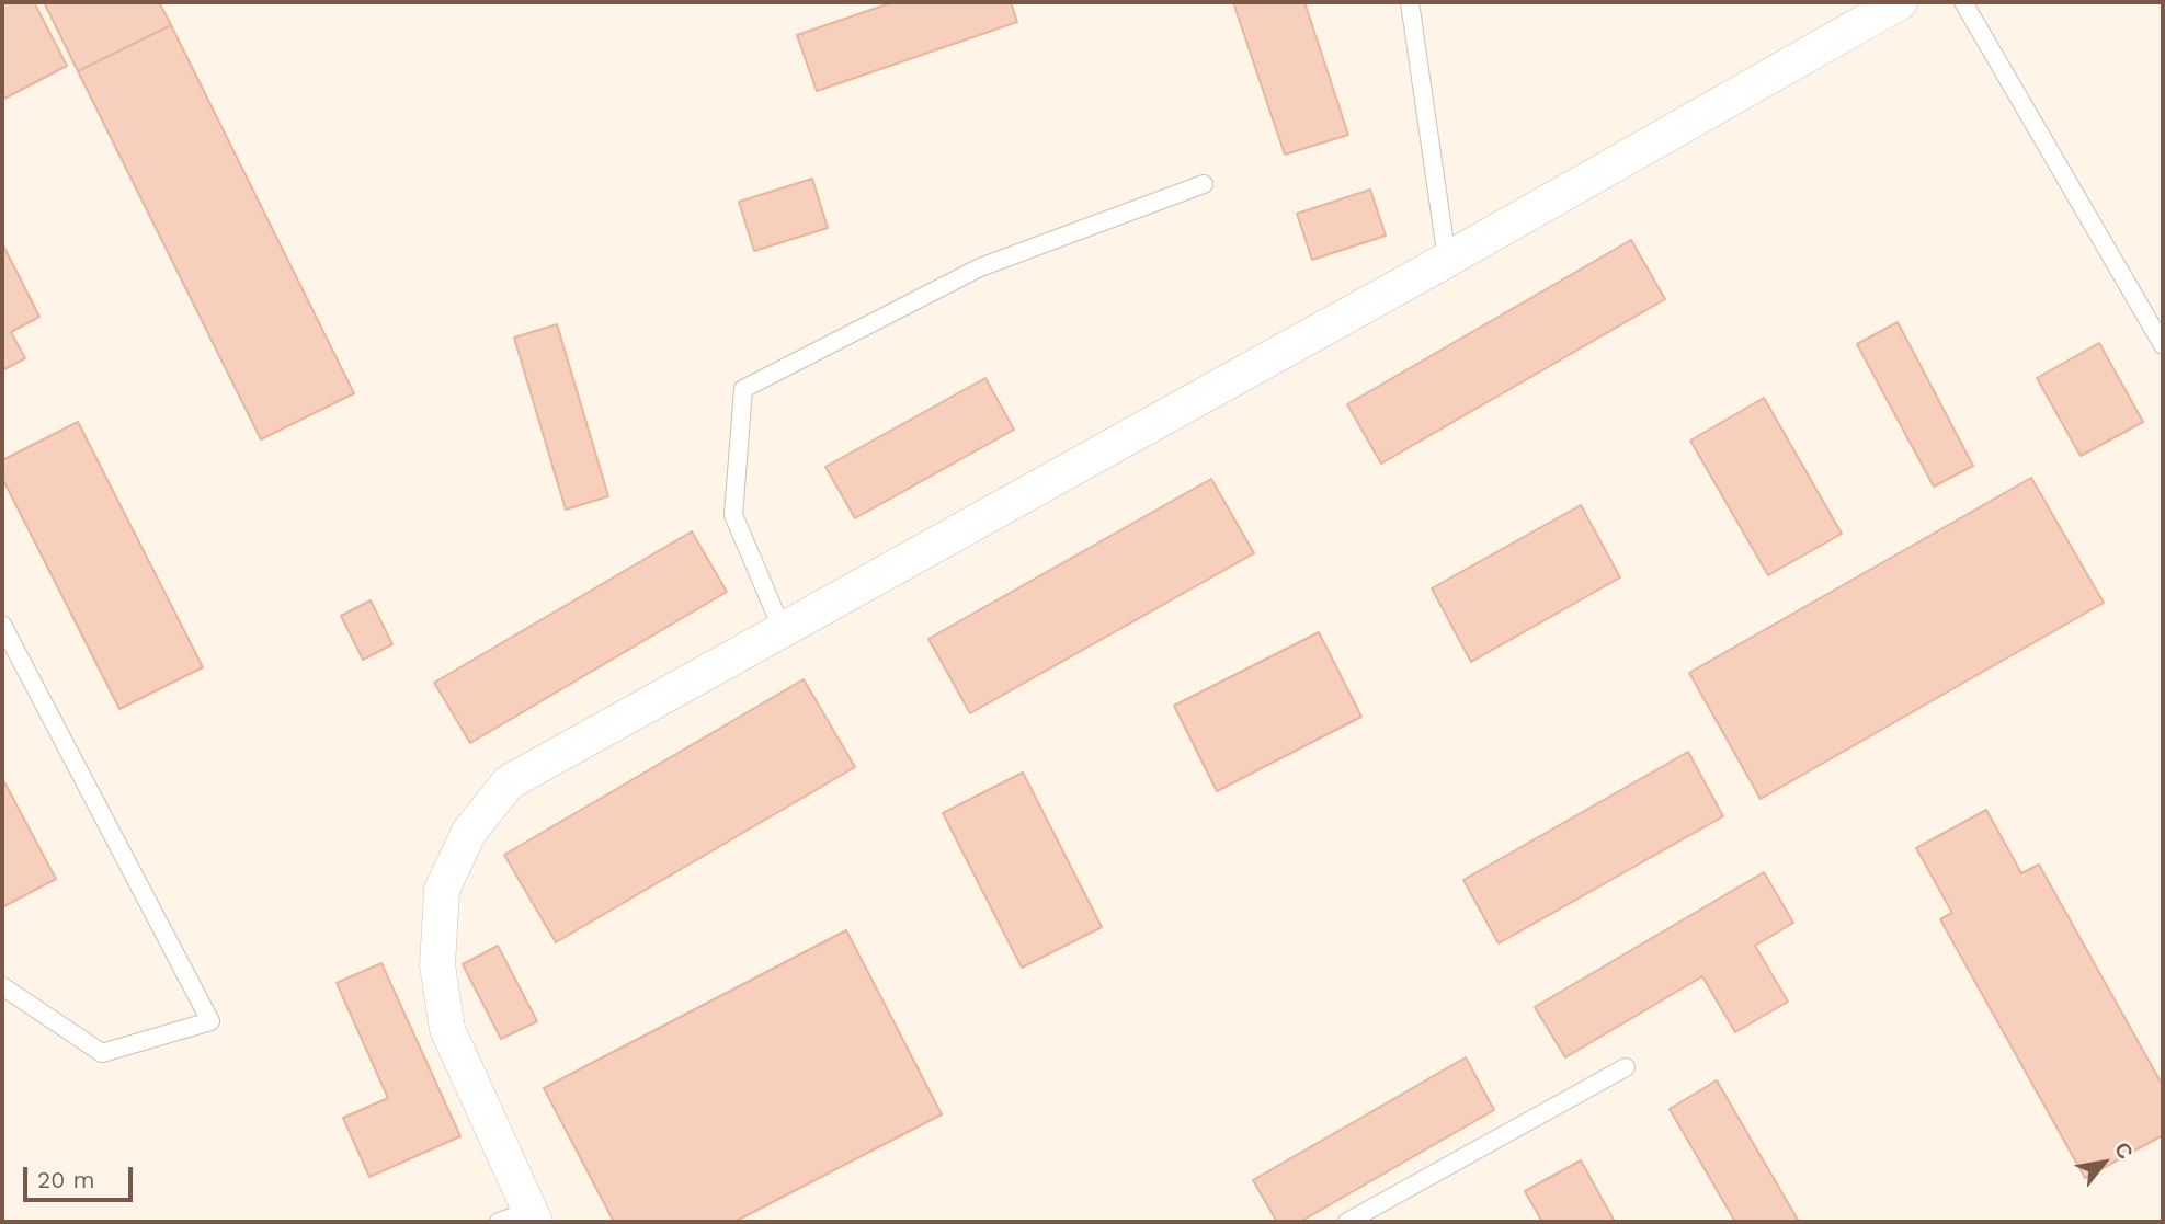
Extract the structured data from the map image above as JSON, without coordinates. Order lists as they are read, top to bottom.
{
  "scale_bar": "20 m",
  "north": "top right"
}
